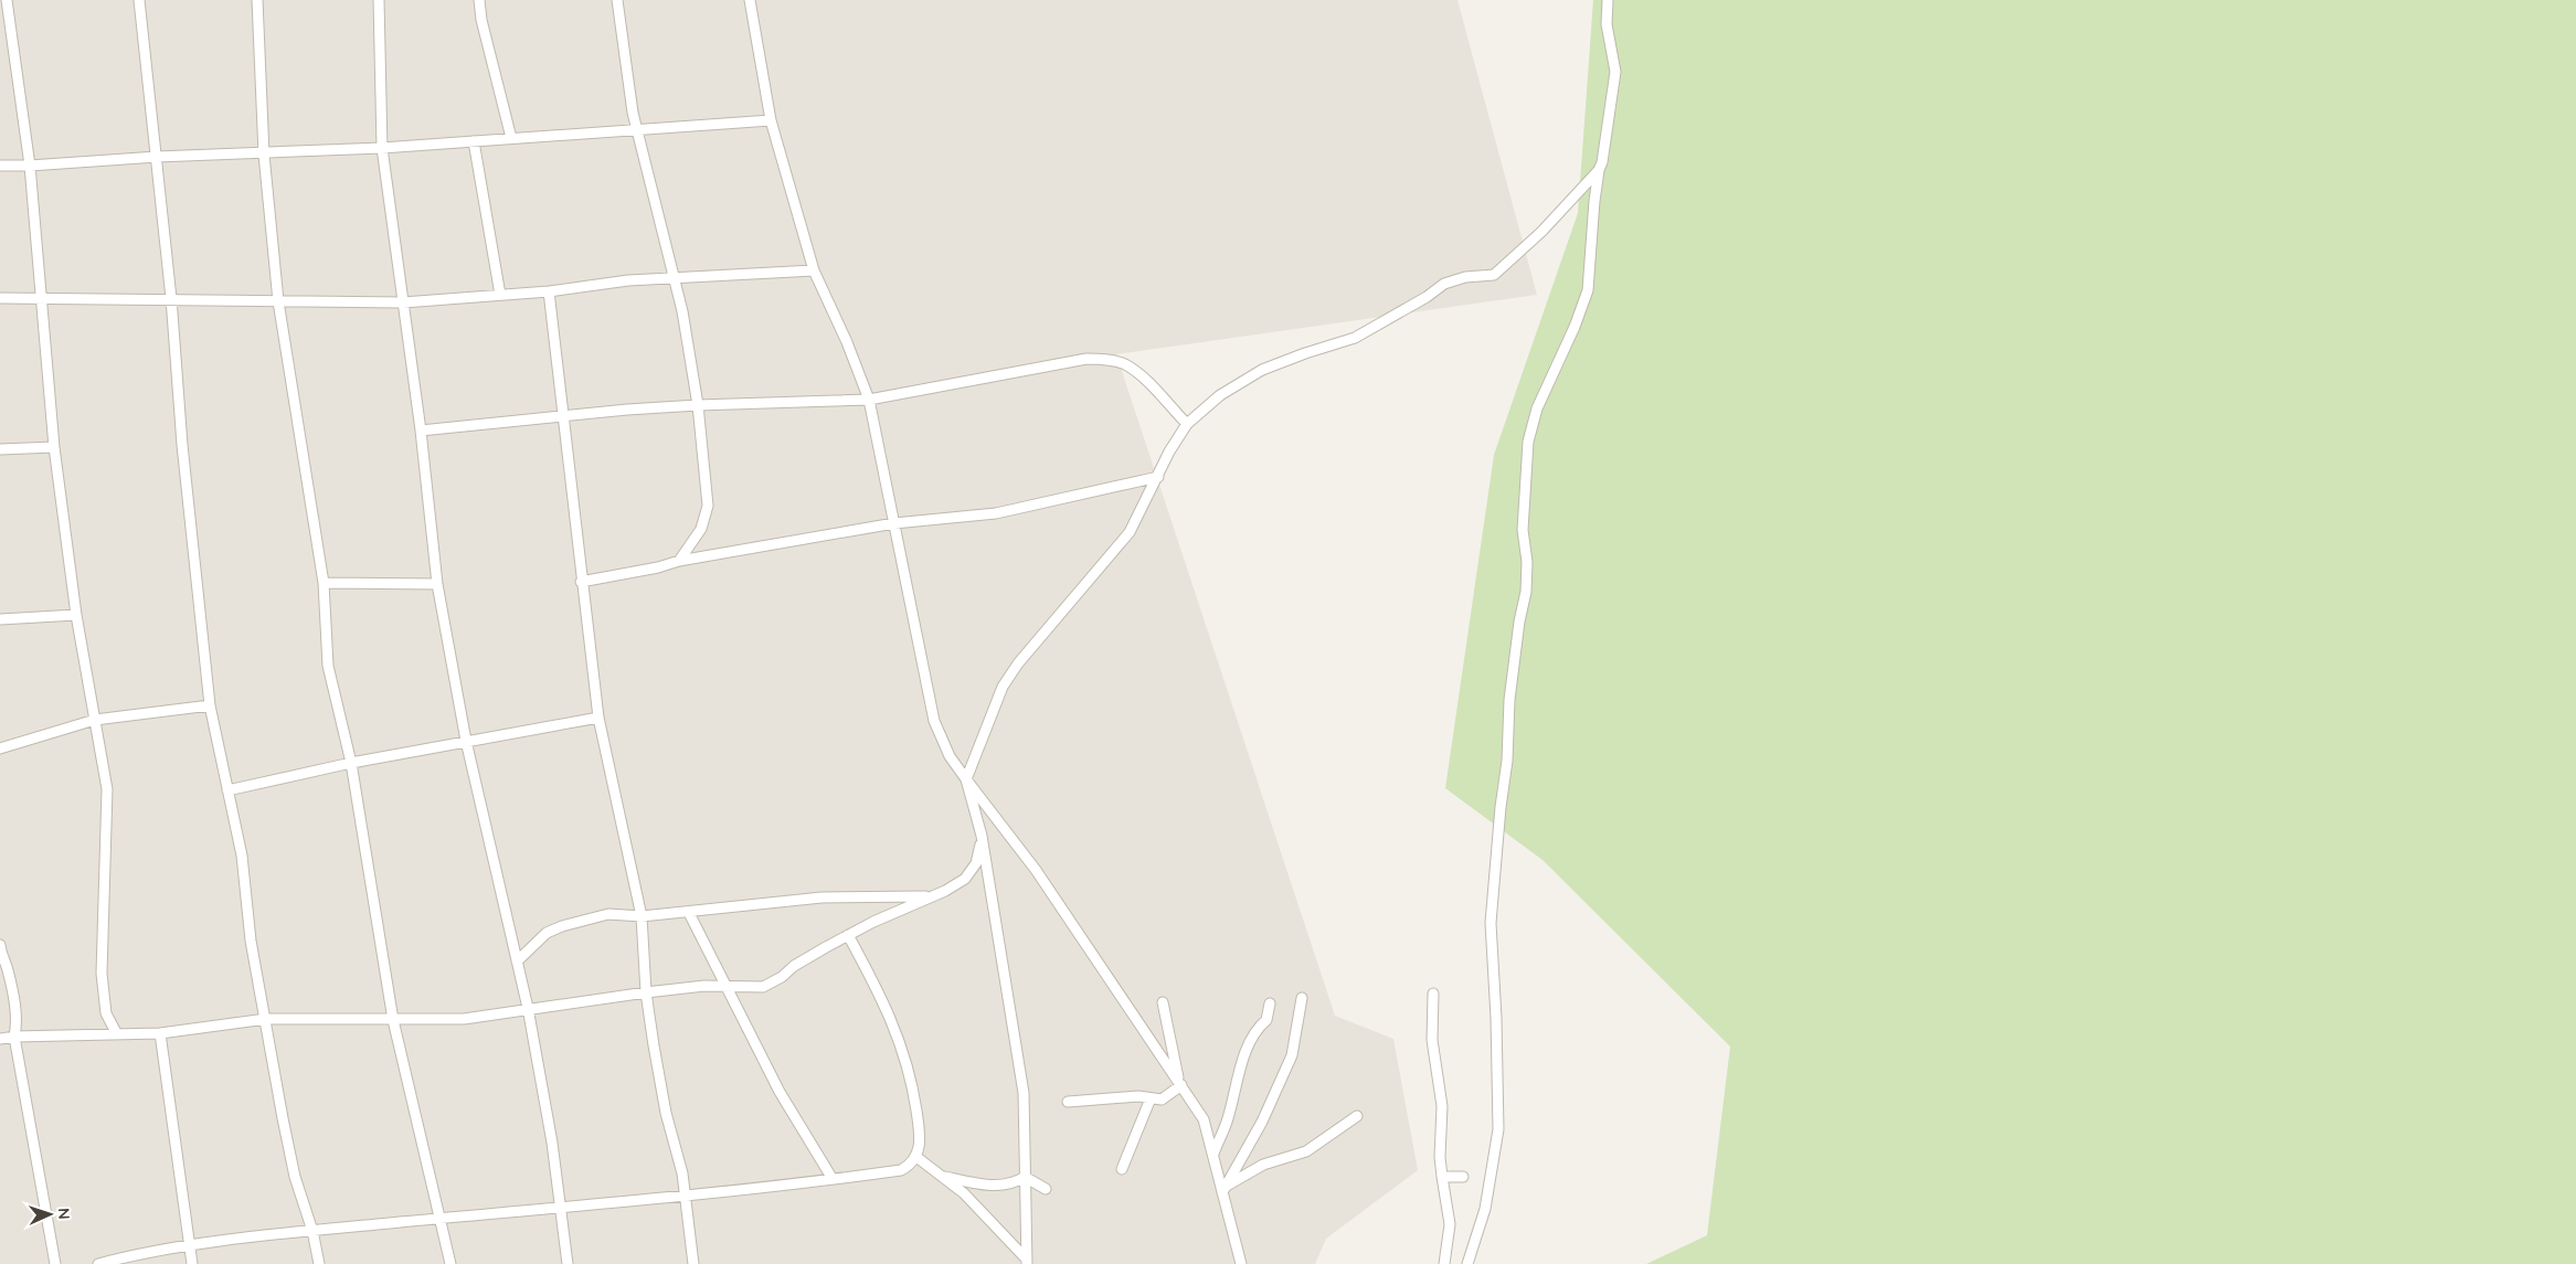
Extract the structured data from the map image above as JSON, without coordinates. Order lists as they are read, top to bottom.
{
  "north": "right"
}
